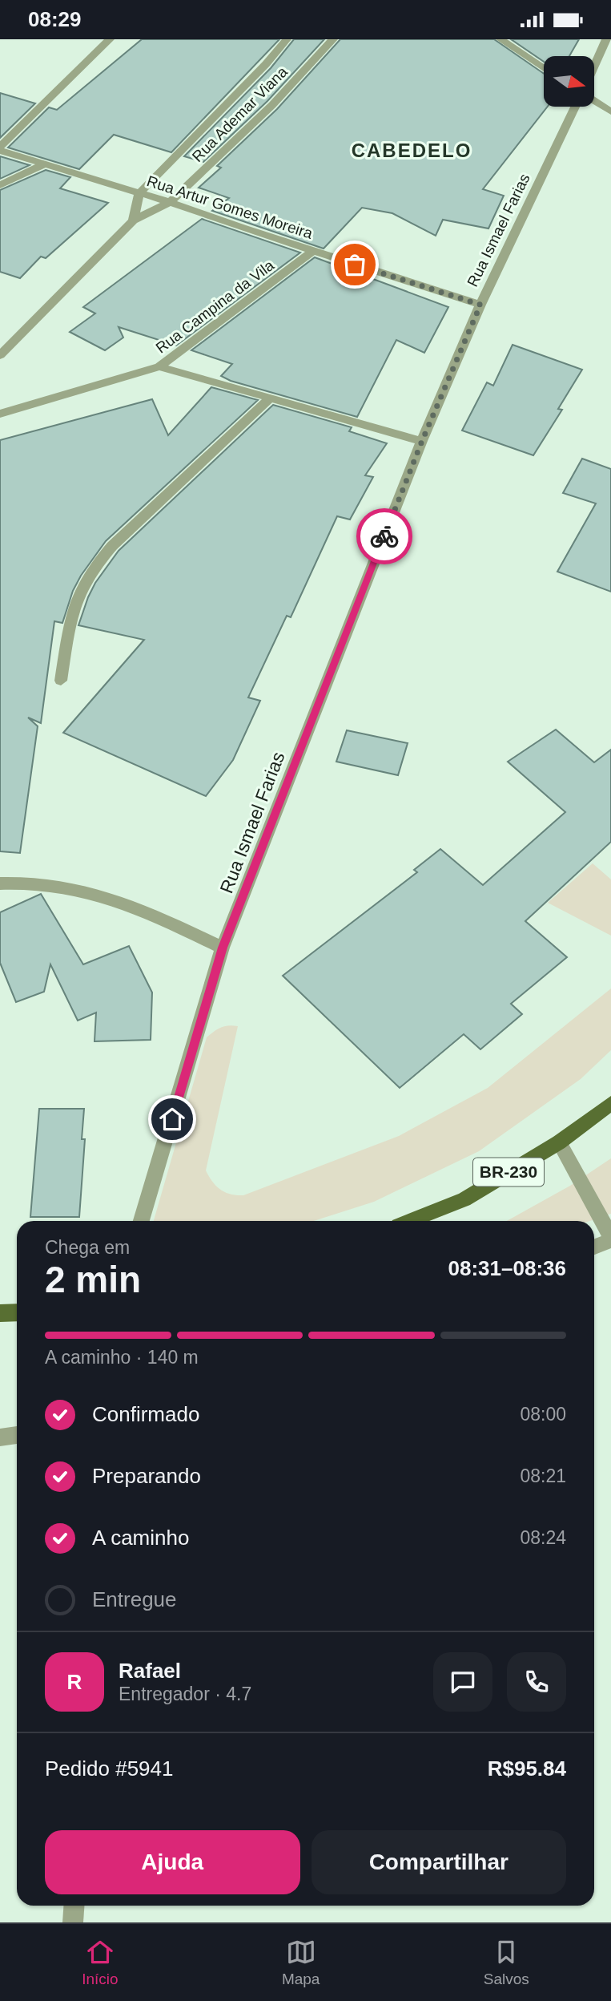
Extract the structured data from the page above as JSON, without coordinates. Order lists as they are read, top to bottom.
{
  "streets": {
    "main road": ["BR-230"],
    "street": [
      "Rua Ademar Viana",
      "Rua Artur Gomes Moreira",
      "Rua Ismael Farias",
      "Rua Campina da Vila"
    ]
  },
  "crossings": [
    ["Rua Ademar Viana", "Rua Artur Gomes Moreira"],
    ["Rua Artur Gomes Moreira", "Rua Ismael Farias"],
    ["Rua Artur Gomes Moreira", "Rua Campina da Vila"]
  ],
  "districts": ["CABEDELO"],
  "north": "right",
  "page": {
    "status": "08:29",
    "heading": ["2 min", "Chega em", "08:31–08:36"],
    "panel": [
      "Rafael",
      "Entregador · 4.7",
      "Pedido #5941",
      "R$95.84"
    ],
    "bar": "A caminho · 140 m",
    "list": [
      ["Confirmado", "08:00"],
      ["Preparando", "08:21"],
      ["A caminho", "08:24"],
      "Entregue"
    ],
    "round": "R",
    "buttons": ["Ajuda", "Compartilhar"],
    "tabs": ["Início", "Mapa", "Salvos"]
  }
}
